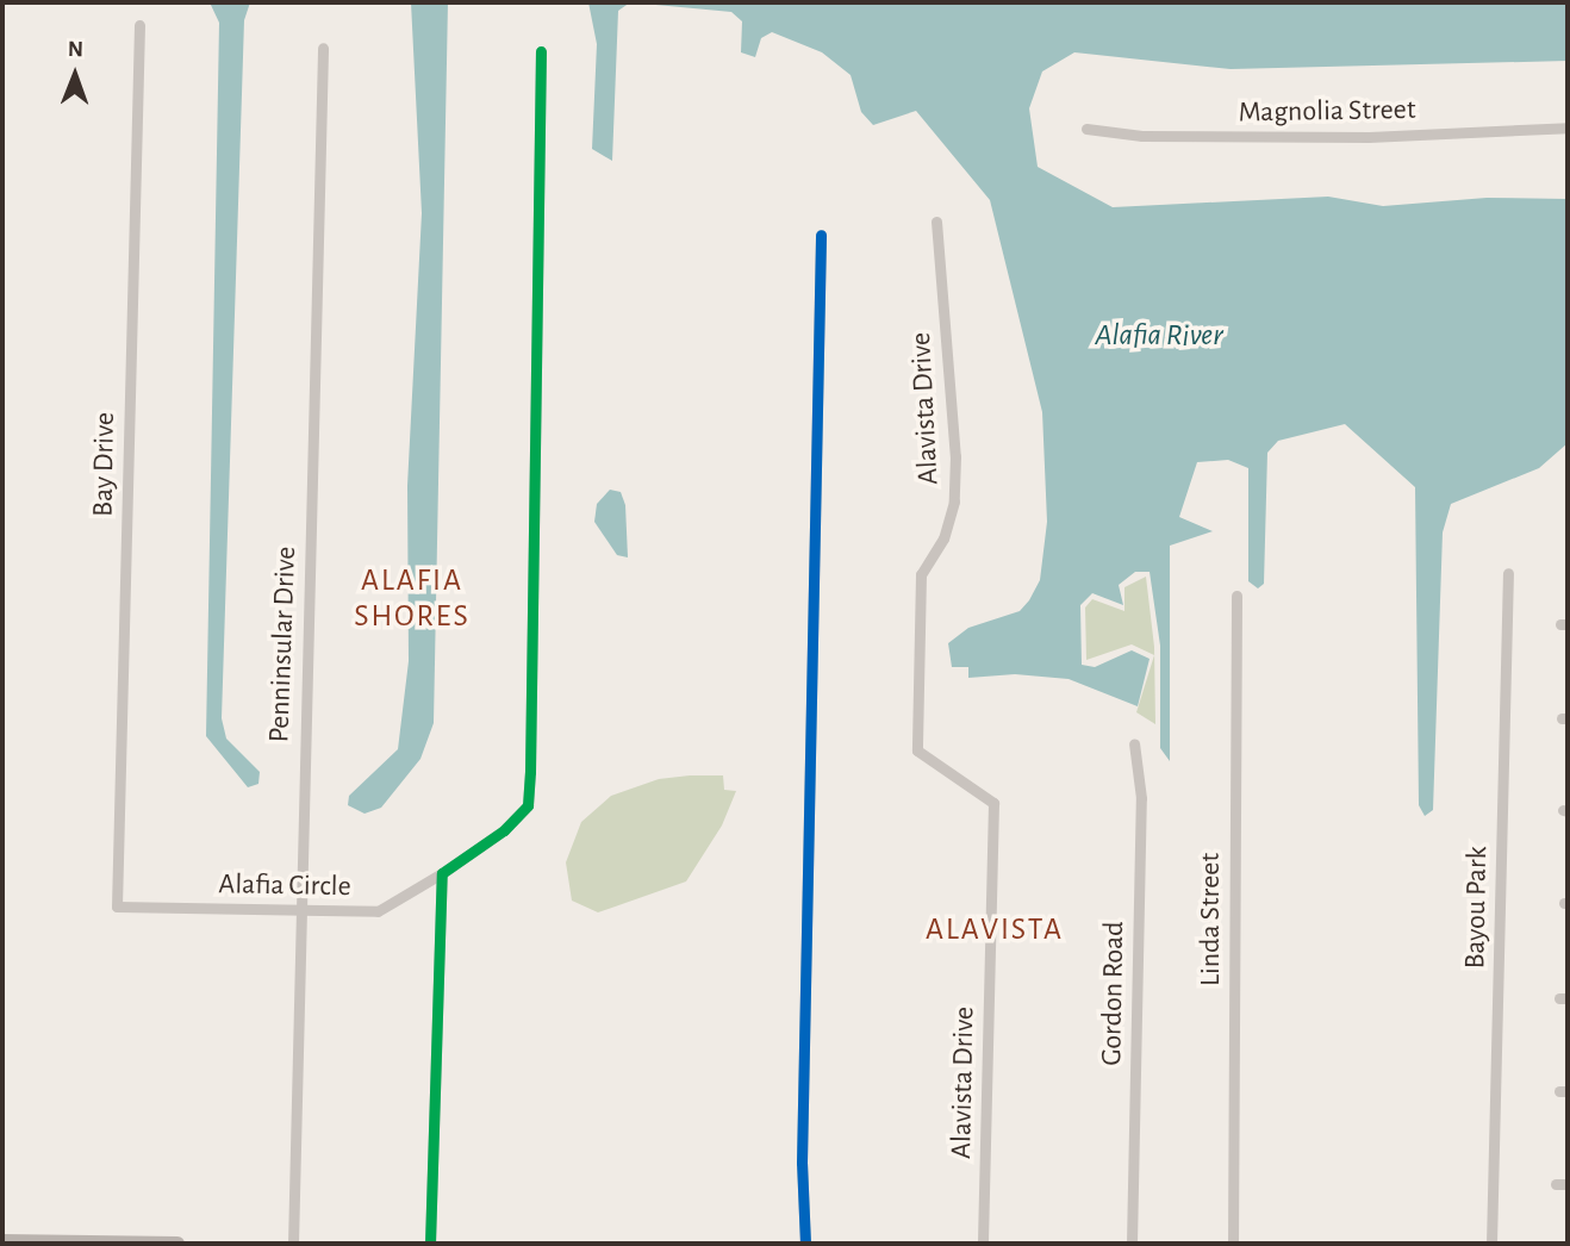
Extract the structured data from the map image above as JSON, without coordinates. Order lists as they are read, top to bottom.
{
  "streets": {
    "street": [
      "Magnolia Street",
      "Alavista Drive",
      "Bay Drive",
      "Penninsular Drive",
      "Alafia Circle",
      "Bayou Park",
      "Linda Street",
      "Gordon Road"
    ]
  },
  "crossings": [
    ["Bay Drive", "Alafia Circle"],
    ["Penninsular Drive", "Alafia Circle"]
  ],
  "districts": ["ALAFIA SHORES", "ALAVISTA"],
  "water": ["Alafia River"],
  "north": "top"
}
